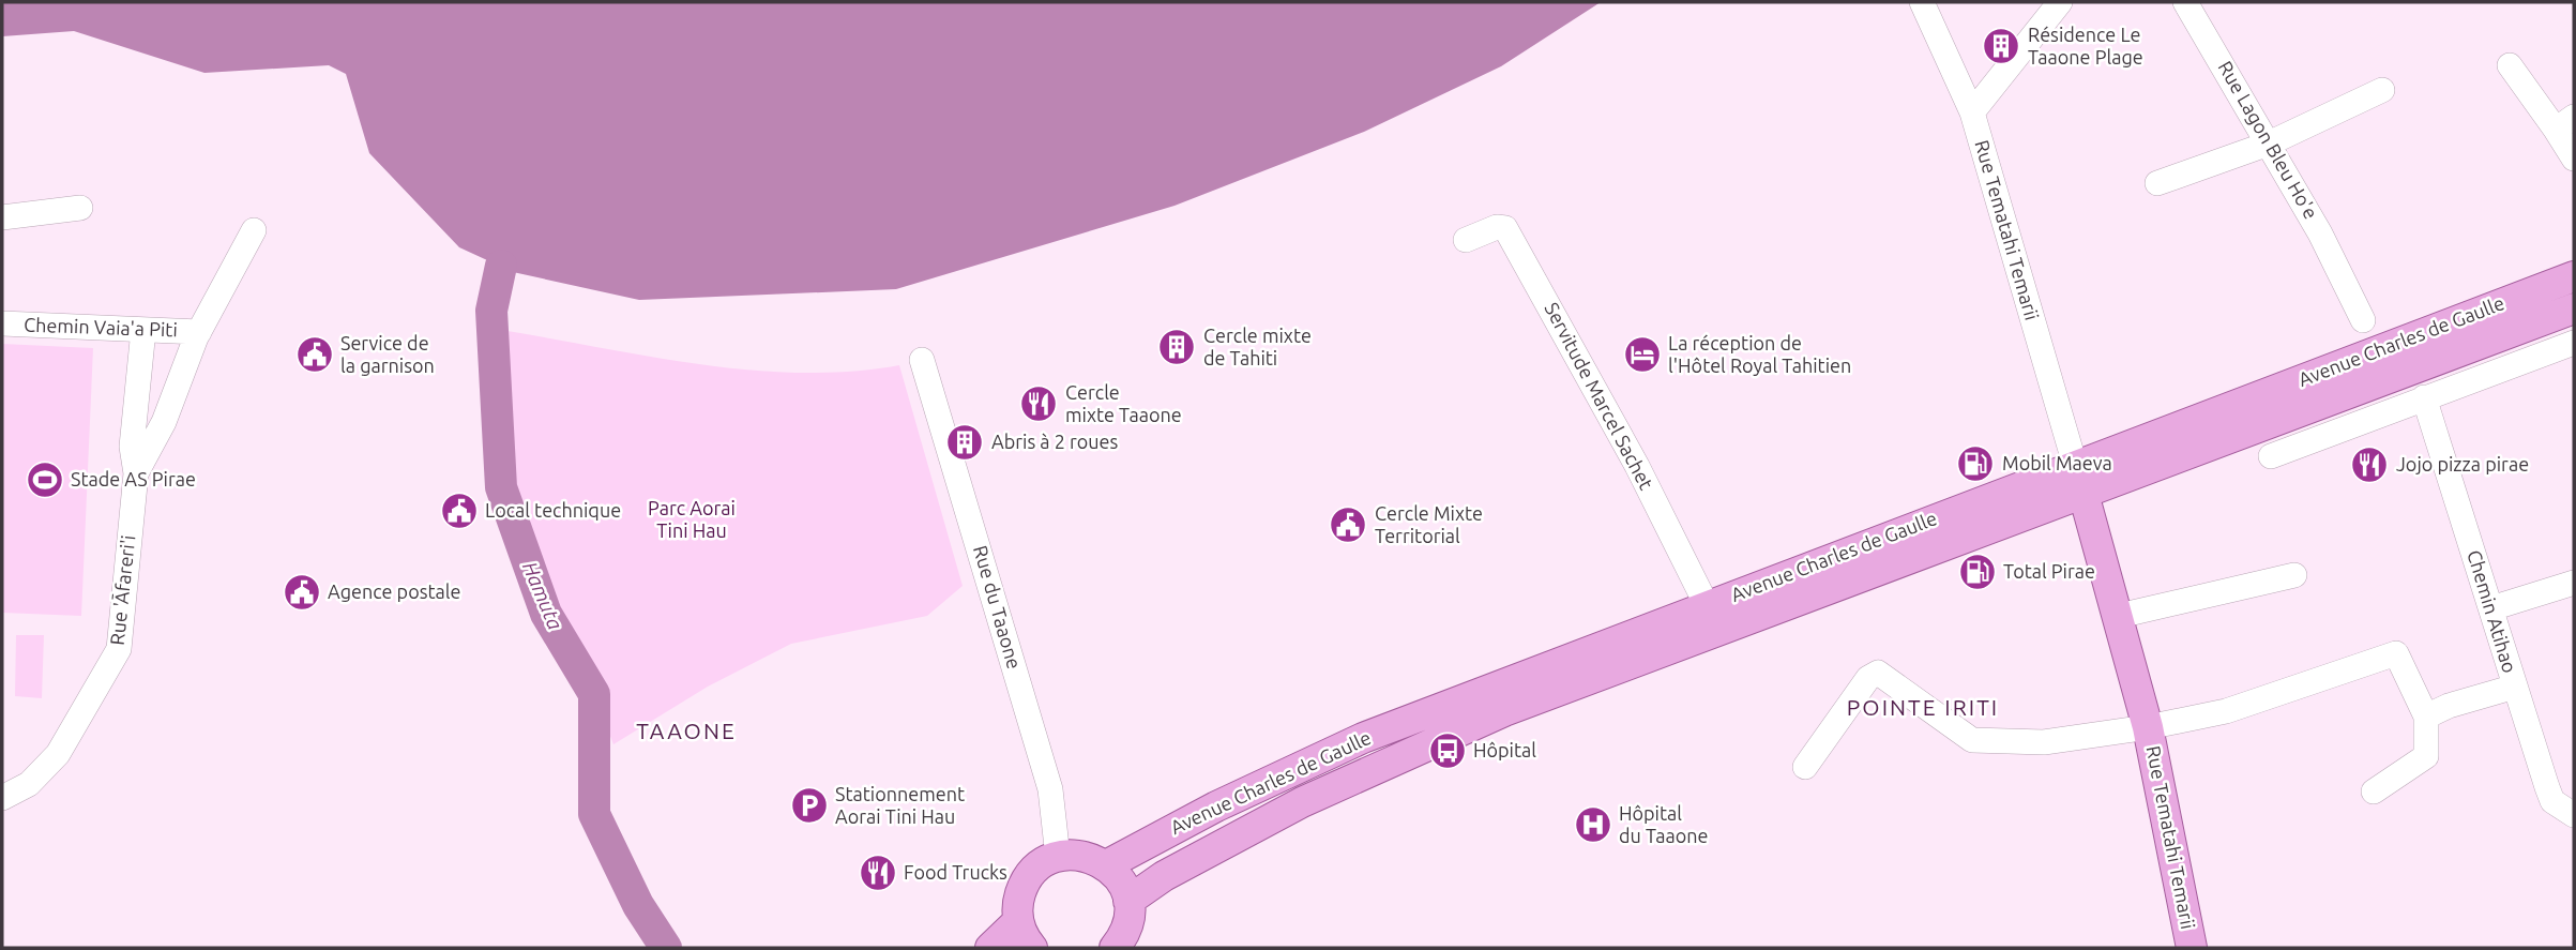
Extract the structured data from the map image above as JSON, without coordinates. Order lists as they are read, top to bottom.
{
  "streets": {
    "main road": ["Rue Tematahi Temarii", "Avenue Charles de Gaulle"],
    "street": [
      "Rue Lagon Bleu Ho'e",
      "Chemin Vaia'a Piti",
      "Servitude Marcel Sachet",
      "Rue 'Āfareri'i",
      "Rue du Taaone",
      "Chemin Atihao"
    ]
  },
  "crossings": [
    ["Rue Tematahi Temarii", "Avenue Charles de Gaulle"],
    ["Chemin Vaia'a Piti", "Rue 'Āfareri'i"],
    ["Avenue Charles de Gaulle", "Servitude Marcel Sachet"]
  ],
  "districts": ["POINTE IRITI", "TAAONE"],
  "water": ["Hamuta"],
  "parks": ["Parc Aorai Tini Hau"],
  "places": {
    "building": ["Résidence Le Taaone Plage", "Cercle mixte de Tahiti", "Abris à 2 roues"],
    "public building": [
      "Service de la garnison",
      "Local technique",
      "Cercle Mixte Territorial",
      "Agence postale"
    ],
    "hotel": ["La réception de l'Hôtel Royal Tahitien"],
    "restaurant": ["Cercle mixte Taaone", "Jojo pizza pirae", "Food Trucks"],
    "fuel station": ["Mobil Maeva", "Total Pirae"],
    "sports": ["Stade AS Pirae"],
    "bus stop": ["Hôpital"],
    "parking": ["Stationnement Aorai Tini Hau"],
    "hospital": ["Hôpital du Taaone"]
  }
}
